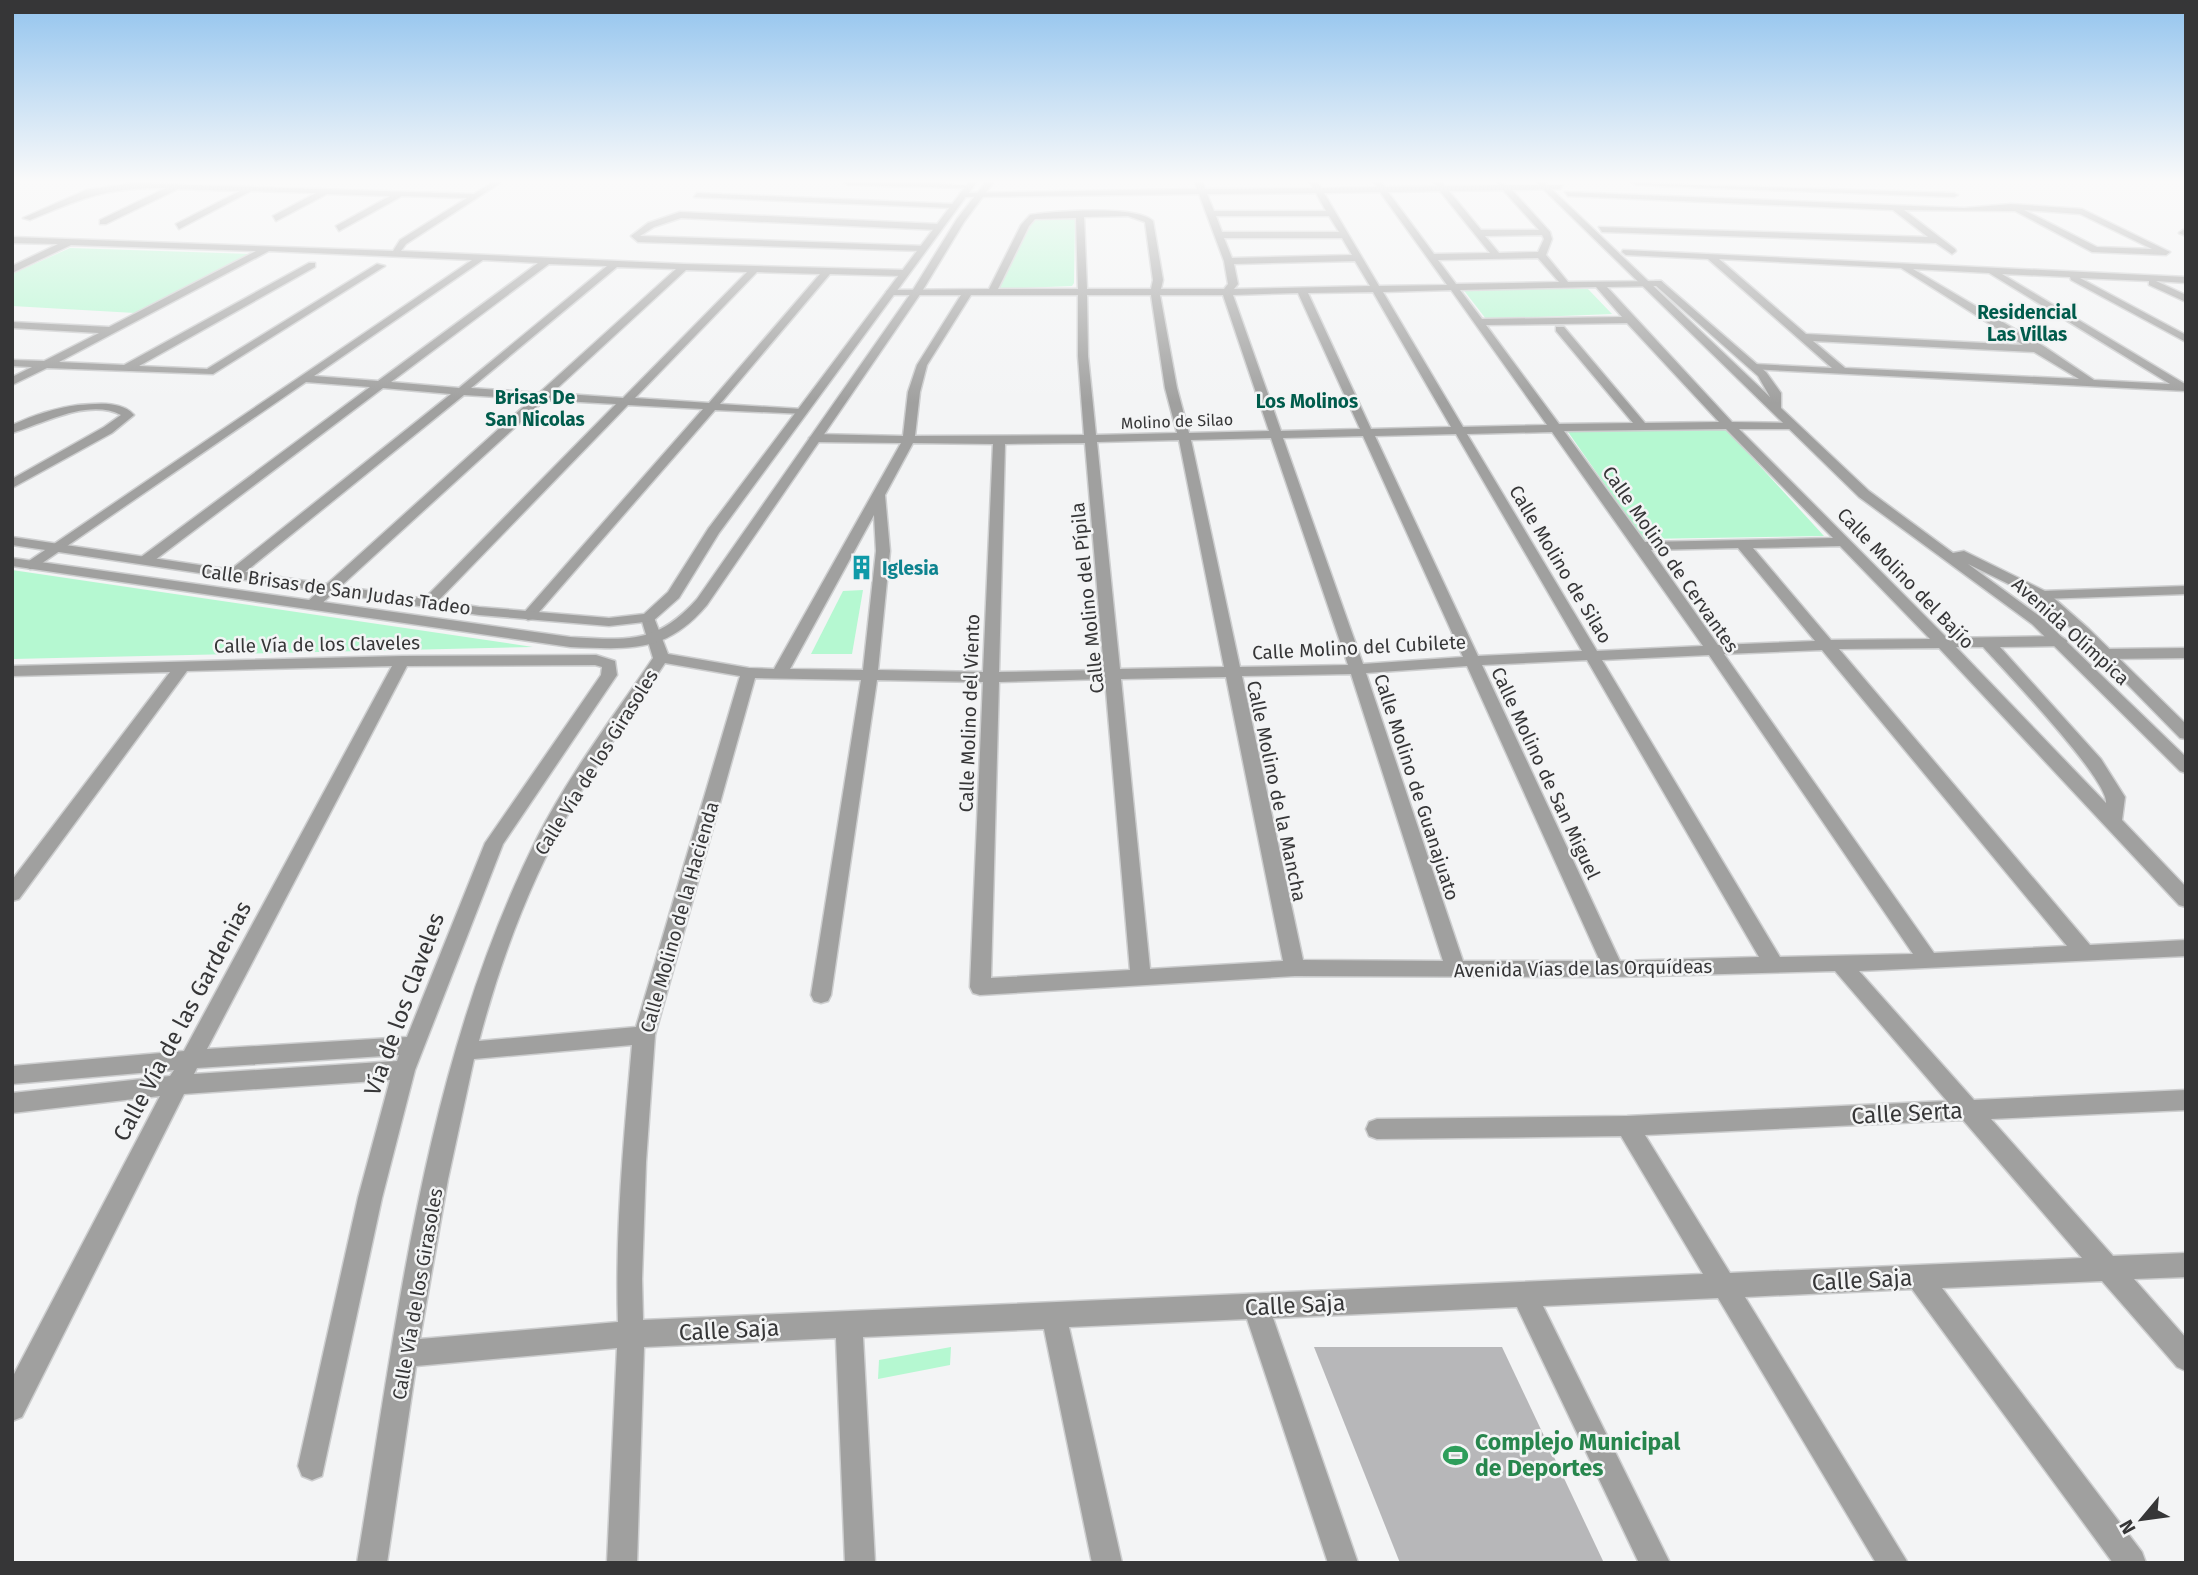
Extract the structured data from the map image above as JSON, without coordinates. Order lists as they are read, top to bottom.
{
  "streets": {
    "street": [
      "Molino de Silao",
      "Calle Molino de Cervantes",
      "Calle Molino de Silao",
      "Calle Molino del Bajío",
      "Calle Brisas de San Judas Tadeo",
      "Calle Molino del Pípila",
      "Avenida Olímpica",
      "Calle Vía de los Claveles",
      "Calle Molino del Cubilete",
      "Calle Molino del Viento",
      "Calle Vía de los Girasoles",
      "Calle Molino de San Miguel",
      "Calle Molino de Guanajuato",
      "Calle Molino de la Mancha",
      "Calle Molino de la Hacienda",
      "Avenida Vías de las Orquídeas",
      "Vía de los Claveles",
      "Calle Vía de las Gardenias",
      "Calle Serta",
      "Calle Saja"
    ]
  },
  "crossings": [
    ["Molino de Silao", "Calle Molino de Cervantes"],
    ["Molino de Silao", "Calle Molino de Silao"],
    ["Molino de Silao", "Calle Molino del Bajío"],
    ["Molino de Silao", "Calle Molino del Pípila"],
    ["Molino de Silao", "Avenida Olímpica"],
    ["Molino de Silao", "Calle Molino del Viento"],
    ["Molino de Silao", "Calle Vía de los Girasoles"],
    ["Molino de Silao", "Calle Molino de San Miguel"],
    ["Molino de Silao", "Calle Molino de Guanajuato"],
    ["Molino de Silao", "Calle Molino de la Mancha"],
    ["Calle Molino de Cervantes", "Calle Molino del Cubilete"],
    ["Calle Molino de Cervantes", "Avenida Vías de las Orquídeas"],
    ["Calle Molino de Silao", "Calle Molino del Cubilete"],
    ["Calle Molino de Silao", "Avenida Vías de las Orquídeas"],
    ["Calle Molino del Bajío", "Calle Molino del Cubilete"],
    ["Calle Brisas de San Judas Tadeo", "Calle Molino del Cubilete"],
    ["Calle Brisas de San Judas Tadeo", "Calle Vía de los Girasoles"],
    ["Calle Molino del Pípila", "Calle Molino del Cubilete"],
    ["Calle Molino del Pípila", "Avenida Vías de las Orquídeas"],
    ["Avenida Olímpica", "Calle Molino del Cubilete"],
    ["Calle Vía de los Claveles", "Vía de los Claveles"],
    ["Calle Vía de los Claveles", "Calle Vía de las Gardenias"],
    ["Calle Molino del Cubilete", "Calle Molino del Viento"],
    ["Calle Molino del Cubilete", "Calle Vía de los Girasoles"],
    ["Calle Molino del Cubilete", "Calle Molino de San Miguel"],
    ["Calle Molino del Cubilete", "Calle Molino de Guanajuato"],
    ["Calle Molino del Cubilete", "Calle Molino de la Mancha"],
    ["Calle Molino del Cubilete", "Calle Molino de la Hacienda"],
    ["Calle Molino del Viento", "Avenida Vías de las Orquídeas"],
    ["Calle Vía de los Girasoles", "Calle Saja"],
    ["Calle Molino de San Miguel", "Avenida Vías de las Orquídeas"],
    ["Calle Molino de Guanajuato", "Avenida Vías de las Orquídeas"],
    ["Calle Molino de la Mancha", "Avenida Vías de las Orquídeas"],
    ["Calle Molino de la Hacienda", "Calle Saja"]
  ],
  "districts": ["Residencial Las Villas", "Brisas De San Nicolas", "Los Molinos"],
  "places": {
    "building": ["Iglesia"],
    "sports": ["Complejo Municipal de Deportes"]
  },
  "north": "bottom left"
}
